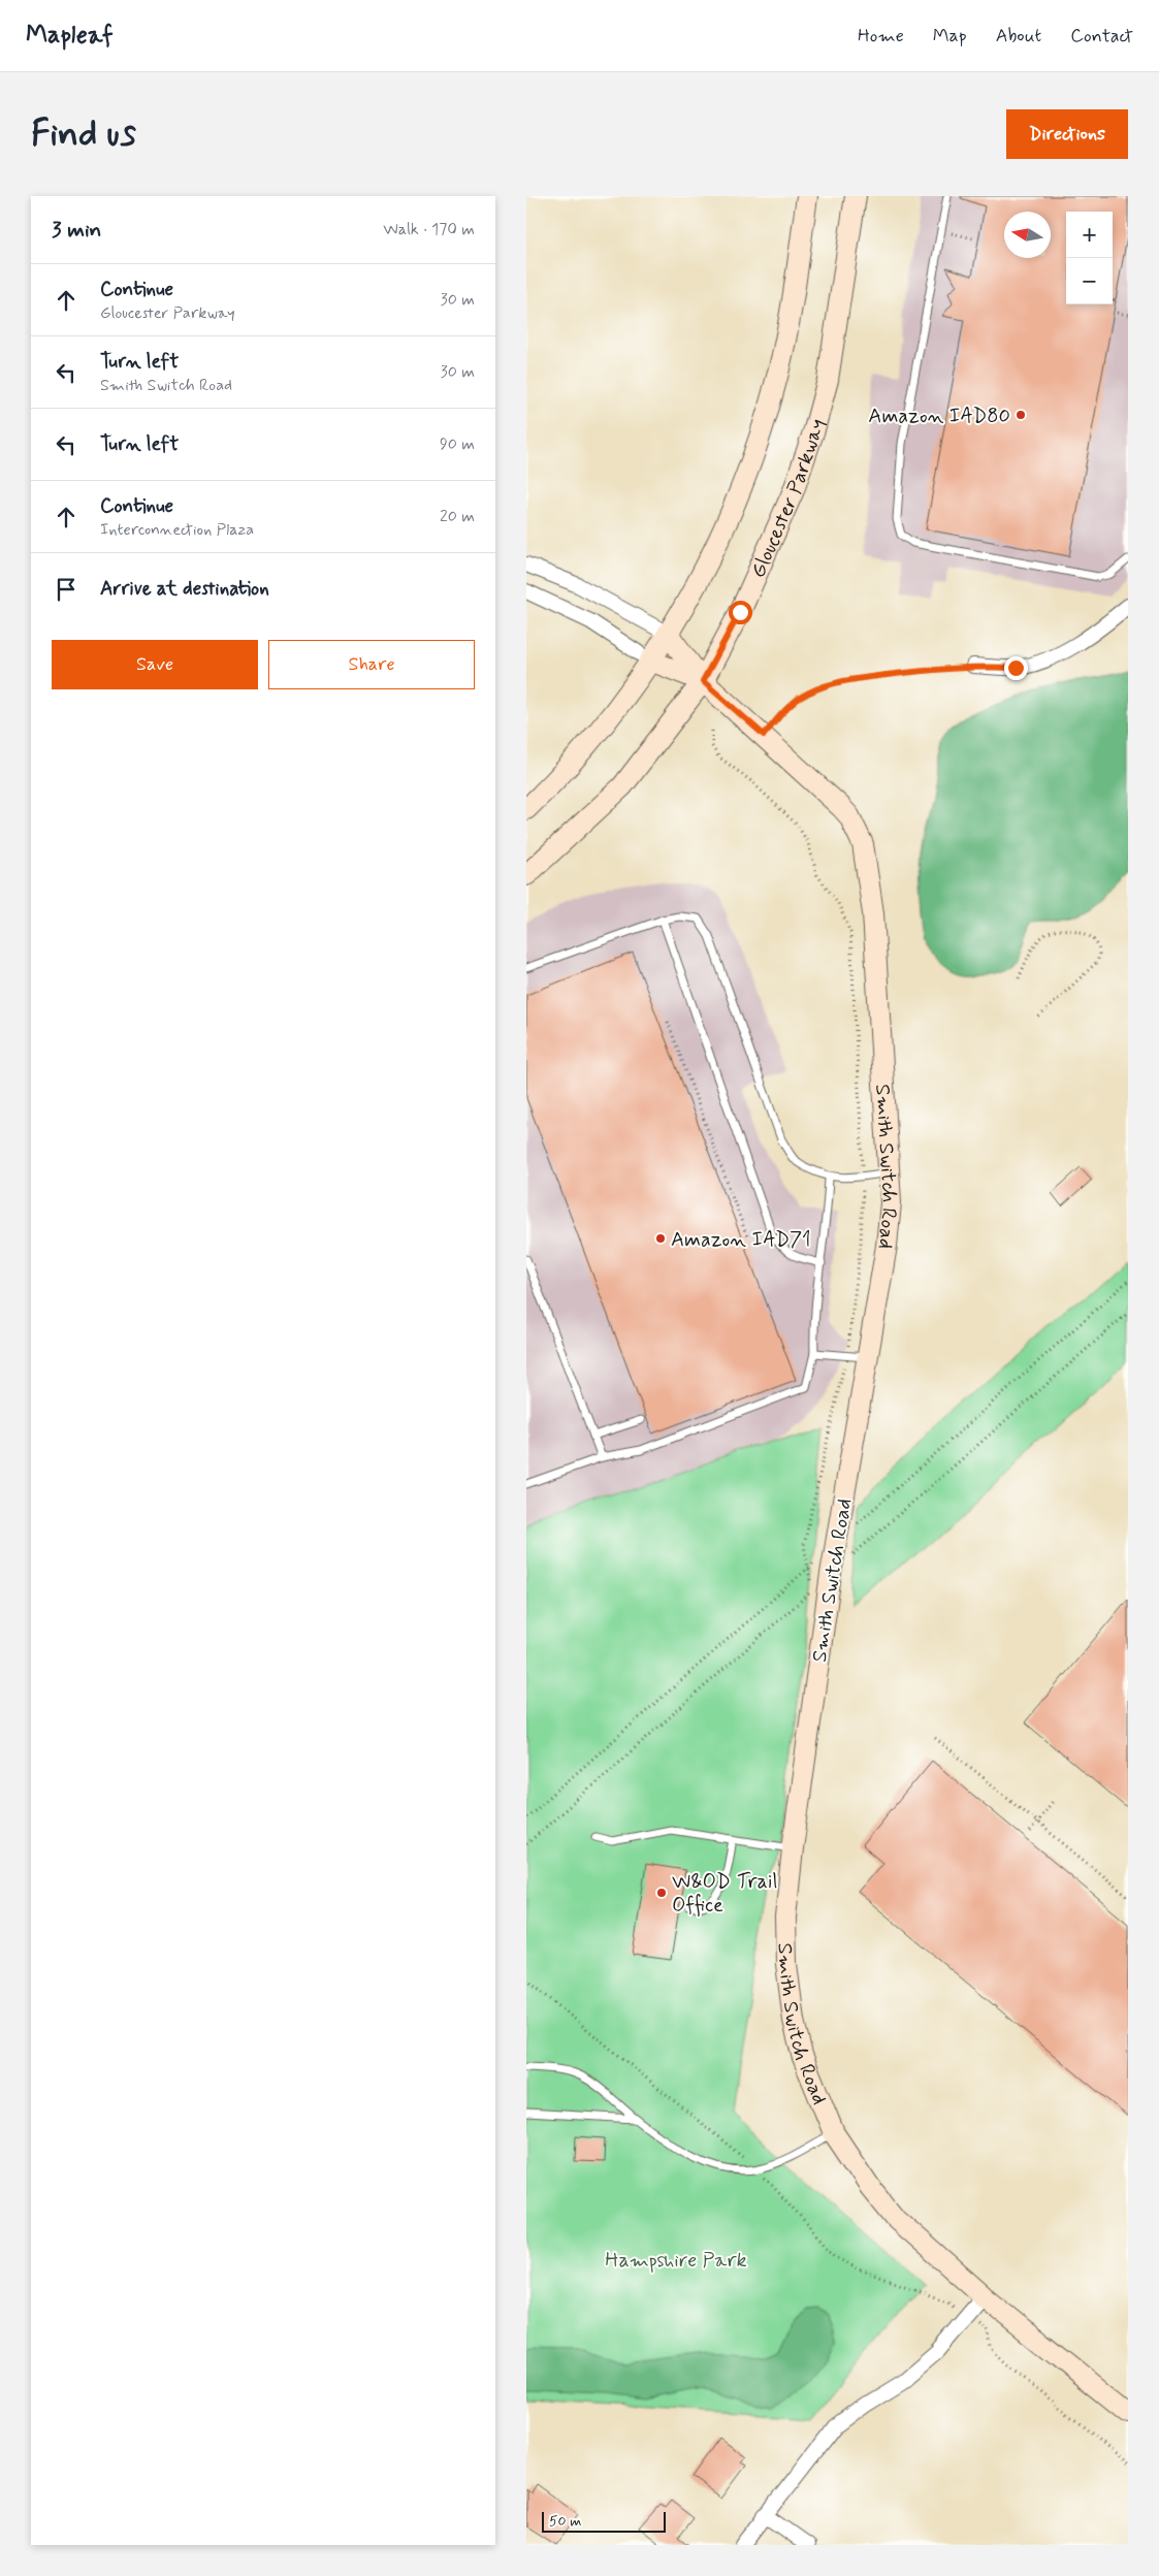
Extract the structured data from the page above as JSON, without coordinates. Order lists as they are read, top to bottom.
{
  "streets": {
    "street": ["Gloucester Parkway", "Smith Switch Road"]
  },
  "crossings": [
    ["Gloucester Parkway", "Smith Switch Road"]
  ],
  "parks": ["Hampshire Park"],
  "places": ["Amazon IAD80", "Amazon IAD71", "W&OD Trail Office"],
  "scale_bar": "50 m",
  "north": "left",
  "page": {
    "header": "Mapleaf",
    "nav": [
      "Home",
      "Map",
      "About",
      "Contact"
    ],
    "buttons": [
      "Directions",
      ["Save", "Share"]
    ],
    "title": "Find us",
    "heading": ["3 min", "Walk · 170 m"],
    "map_buttons": ["+", "−"],
    "list": [
      ["Continue", "Gloucester Parkway", "30 m"],
      ["Turn left", "Smith Switch Road", "30 m"],
      ["Turn left", "90 m"],
      ["Continue", "Interconnection Plaza", "20 m"],
      "Arrive at destination"
    ],
    "scale": "50 m"
  }
}
